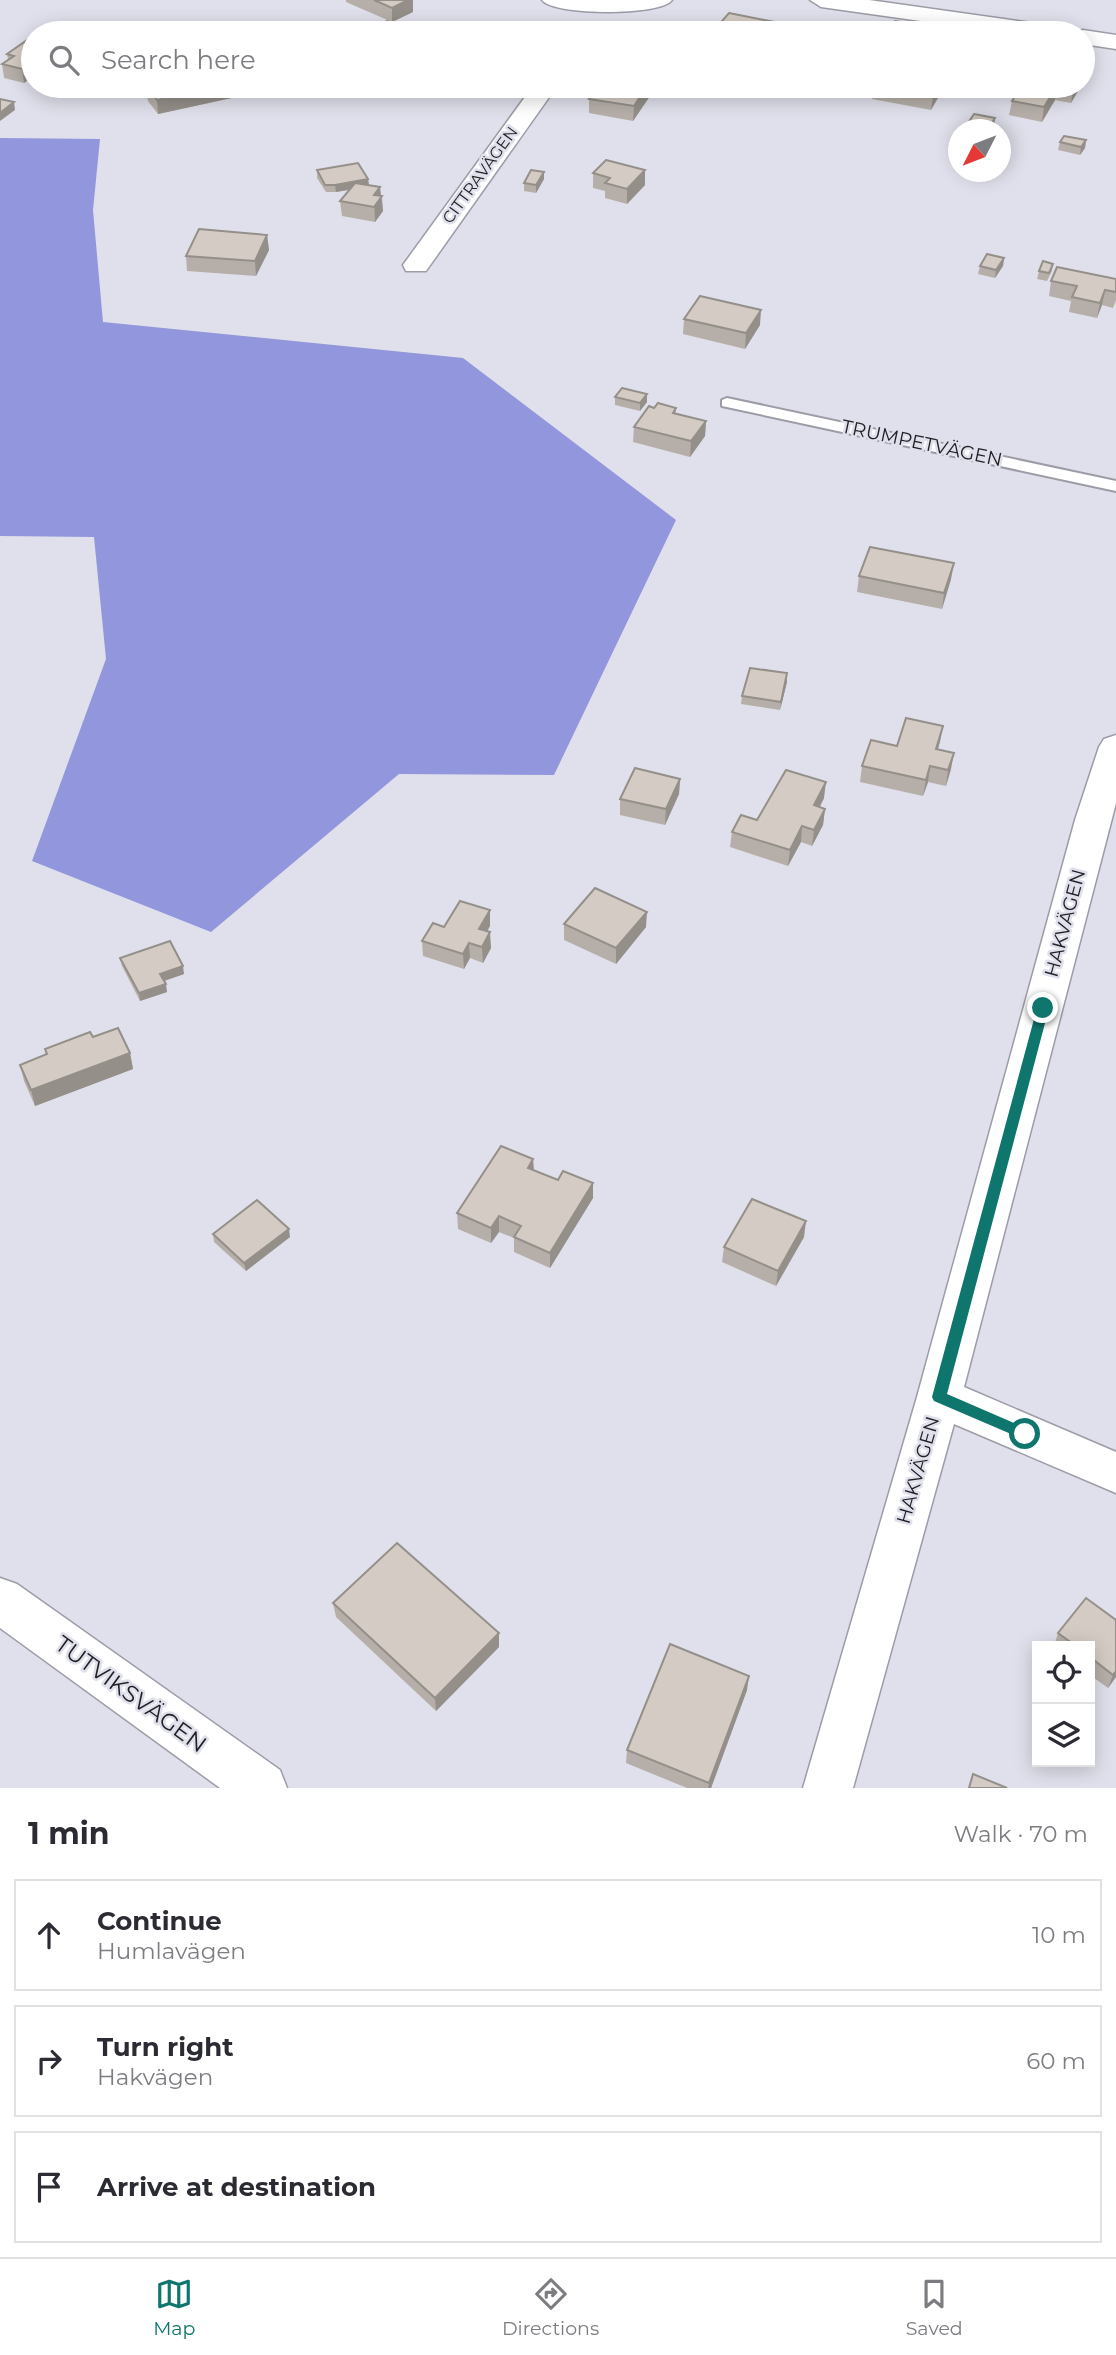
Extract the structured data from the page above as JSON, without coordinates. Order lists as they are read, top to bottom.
{
  "streets": {
    "street": ["CITTRAVÄGEN", "HAKVÄGEN", "TUTVIKSVÄGEN"],
    "lane": ["TRUMPETVÄGEN"]
  },
  "north": "bottom left",
  "page": {
    "search": "Search here",
    "heading": ["1 min", "Walk · 70 m"],
    "list": [
      ["Continue", "Humlavägen", "10 m"],
      ["Turn right", "Hakvägen", "60 m"],
      "Arrive at destination"
    ],
    "nav": ["Map", "Directions", "Saved"]
  }
}
